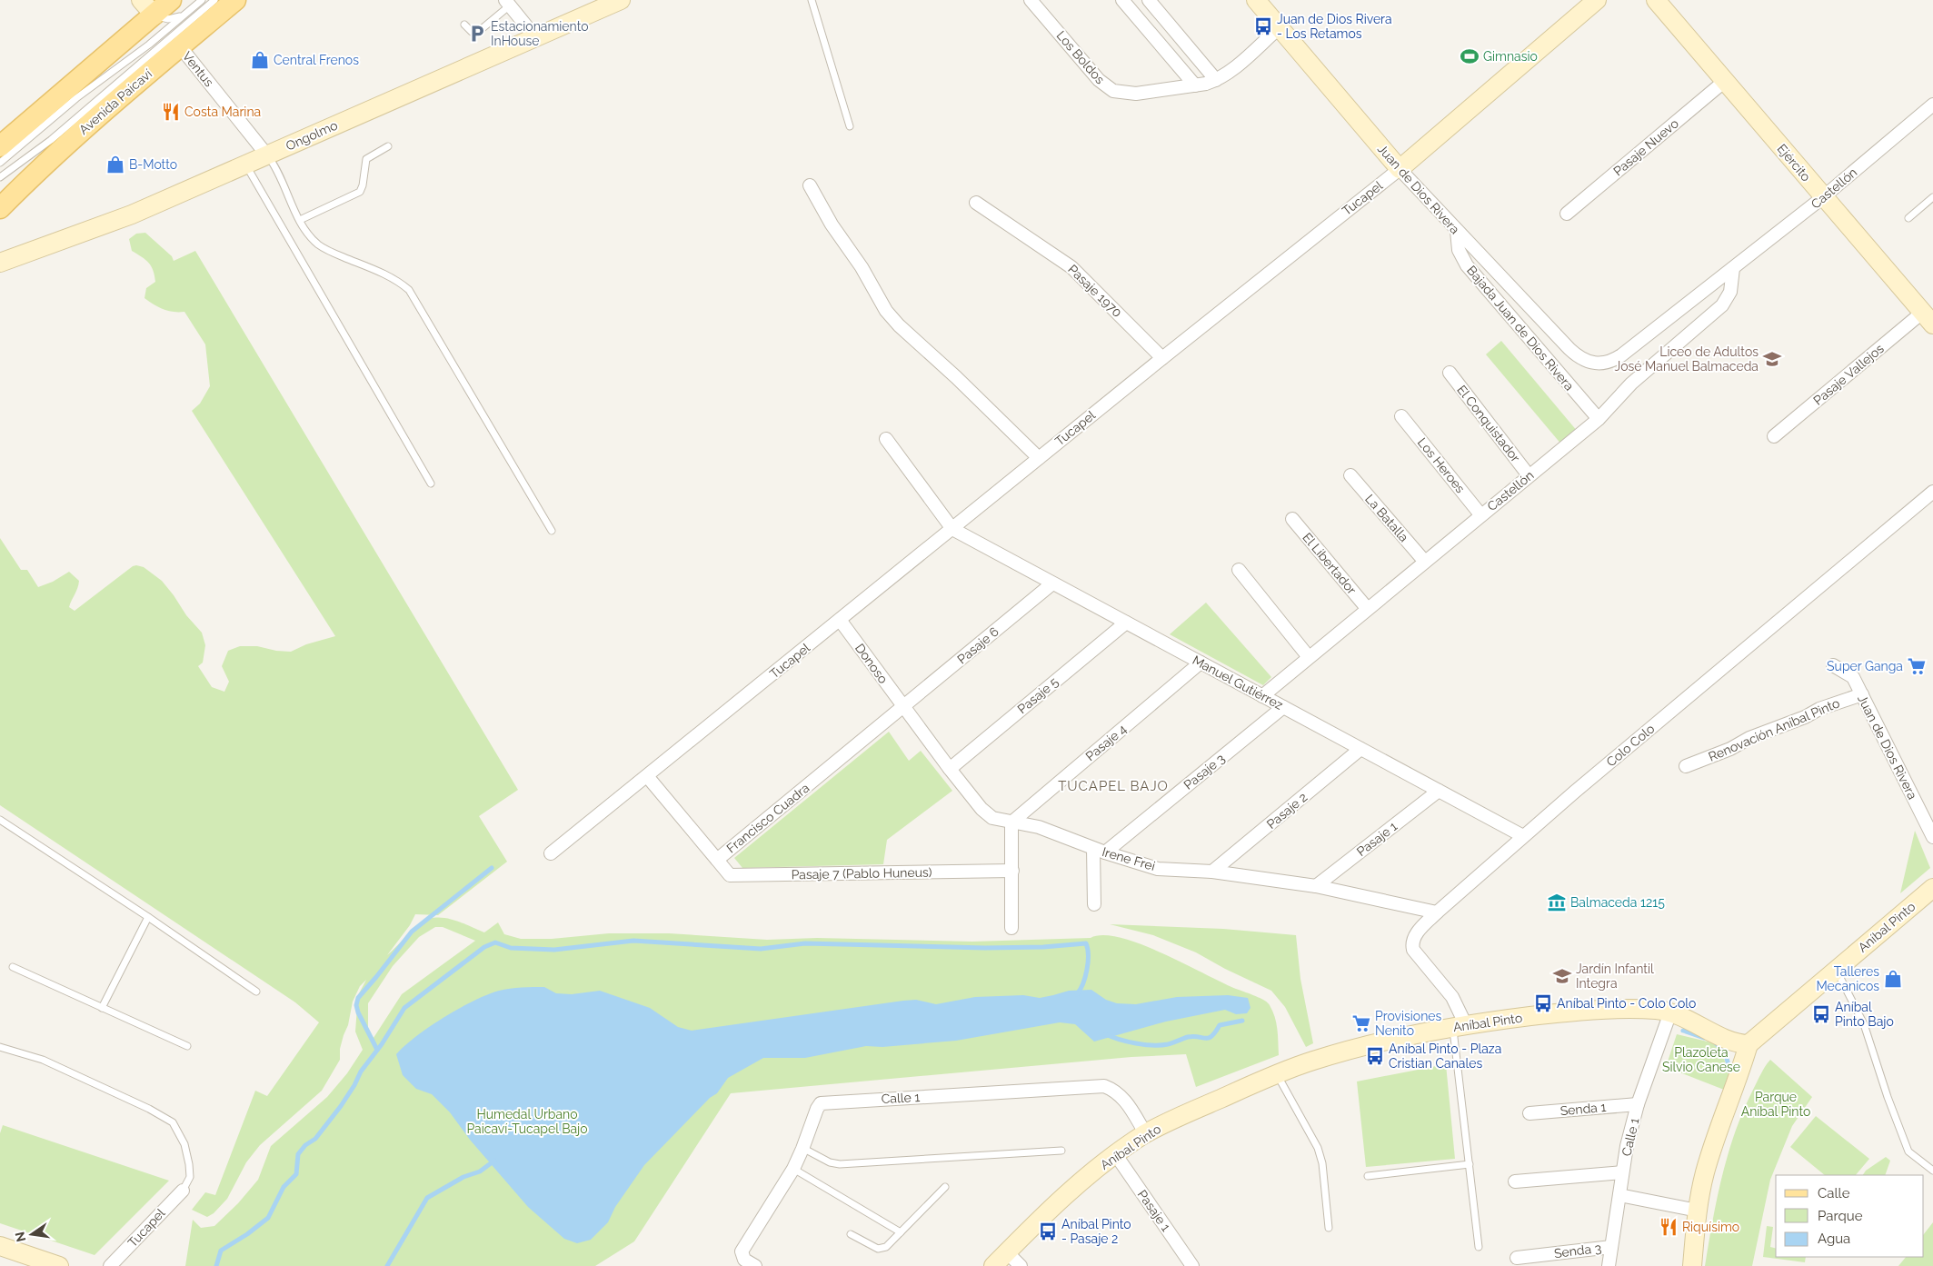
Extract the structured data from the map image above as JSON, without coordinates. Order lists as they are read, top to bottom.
{
  "streets": {
    "main road": ["Avenida Paicaví"],
    "street": [
      "Los Boldos",
      "Ventus",
      "Ongolmo",
      "Pasaje Nuevo",
      "Ejército",
      "Castellón",
      "Juan de Dios Rivera",
      "Tucapel",
      "Pasaje 1970",
      "Bajada Juan de Dios Rivera",
      "Pasaje Vallejos",
      "El Conquistador",
      "Los Heroes",
      "La Batalla",
      "El Libertador",
      "Pasaje 6",
      "Donoso",
      "Manuel Gutiérrez",
      "Pasaje 5",
      "Renovación Aníbal Pinto",
      "Pasaje 4",
      "Colo Colo",
      "Pasaje 3",
      "Pasaje 2",
      "Francisco Cuadra",
      "Pasaje 1",
      "Irene Frei",
      "Pasaje 7 (Pablo Huneus)",
      "Aníbal Pinto",
      "Calle 1",
      "Senda 1",
      "Senda 3"
    ]
  },
  "crossings": [
    ["Ventus", "Avenida Paicaví"],
    ["Ventus", "Ongolmo"],
    ["Pasaje Nuevo", "Ejército"],
    ["Ejército", "Castellón"],
    ["Ejército", "Pasaje Vallejos"],
    ["Castellón", "Juan de Dios Rivera"],
    ["Castellón", "Bajada Juan de Dios Rivera"],
    ["Castellón", "El Conquistador"],
    ["Castellón", "Los Heroes"],
    ["Castellón", "La Batalla"],
    ["Castellón", "El Libertador"],
    ["Castellón", "Manuel Gutiérrez"],
    ["Juan de Dios Rivera", "Tucapel"],
    ["Juan de Dios Rivera", "Bajada Juan de Dios Rivera"],
    ["Juan de Dios Rivera", "Renovación Aníbal Pinto"],
    ["Tucapel", "Pasaje 1970"],
    ["Tucapel", "Donoso"],
    ["Tucapel", "Manuel Gutiérrez"],
    ["Tucapel", "Francisco Cuadra"],
    ["Pasaje 6", "Donoso"],
    ["Pasaje 6", "Manuel Gutiérrez"],
    ["Pasaje 6", "Francisco Cuadra"],
    ["Pasaje 6", "Irene Frei"],
    ["Donoso", "Francisco Cuadra"],
    ["Donoso", "Irene Frei"],
    ["Manuel Gutiérrez", "Pasaje 5"],
    ["Manuel Gutiérrez", "Pasaje 4"],
    ["Manuel Gutiérrez", "Colo Colo"],
    ["Manuel Gutiérrez", "Pasaje 3"],
    ["Manuel Gutiérrez", "Pasaje 2"],
    ["Manuel Gutiérrez", "Pasaje 1"],
    ["Pasaje 5", "Irene Frei"],
    ["Pasaje 4", "Irene Frei"],
    ["Colo Colo", "Irene Frei"],
    ["Colo Colo", "Aníbal Pinto"],
    ["Pasaje 3", "Irene Frei"],
    ["Pasaje 2", "Irene Frei"],
    ["Francisco Cuadra", "Irene Frei"],
    ["Francisco Cuadra", "Pasaje 7 (Pablo Huneus)"],
    ["Pasaje 1", "Irene Frei"],
    ["Pasaje 1", "Aníbal Pinto"],
    ["Aníbal Pinto", "Calle 1"],
    ["Calle 1", "Senda 1"],
    ["Calle 1", "Senda 3"]
  ],
  "districts": ["TUCAPEL BAJO"],
  "parks": ["Plazoleta Silvio Canese", "Parque Aníbal Pinto", "Humedal Urbano Paicaví-Tucapel Bajo"],
  "places": {
    "bus stop": [
      "Juan de Dios Rivera - Los Retamos",
      "Aníbal Pinto - Colo Colo",
      "Aníbal Pinto Bajo",
      "Aníbal Pinto - Plaza Cristian Canales",
      "Aníbal Pinto - Pasaje 2"
    ],
    "parking": ["Estacionamiento InHouse"],
    "sports": ["Gimnasio"],
    "shop": ["Central Frenos", "B-Motto", "Talleres Mecanicos"],
    "restaurant": ["Costa Marina", "Riquísimo"],
    "school or university": ["Liceo de Adultos José Manuel Balmaceda", "Jardín Infantil Integra"],
    "supermarket": ["Super Ganga", "Provisiones Nenito"],
    "museum": ["Balmaceda 1215"]
  },
  "legend": ["Calle", "Parque", "Agua"],
  "north": "left"
}
